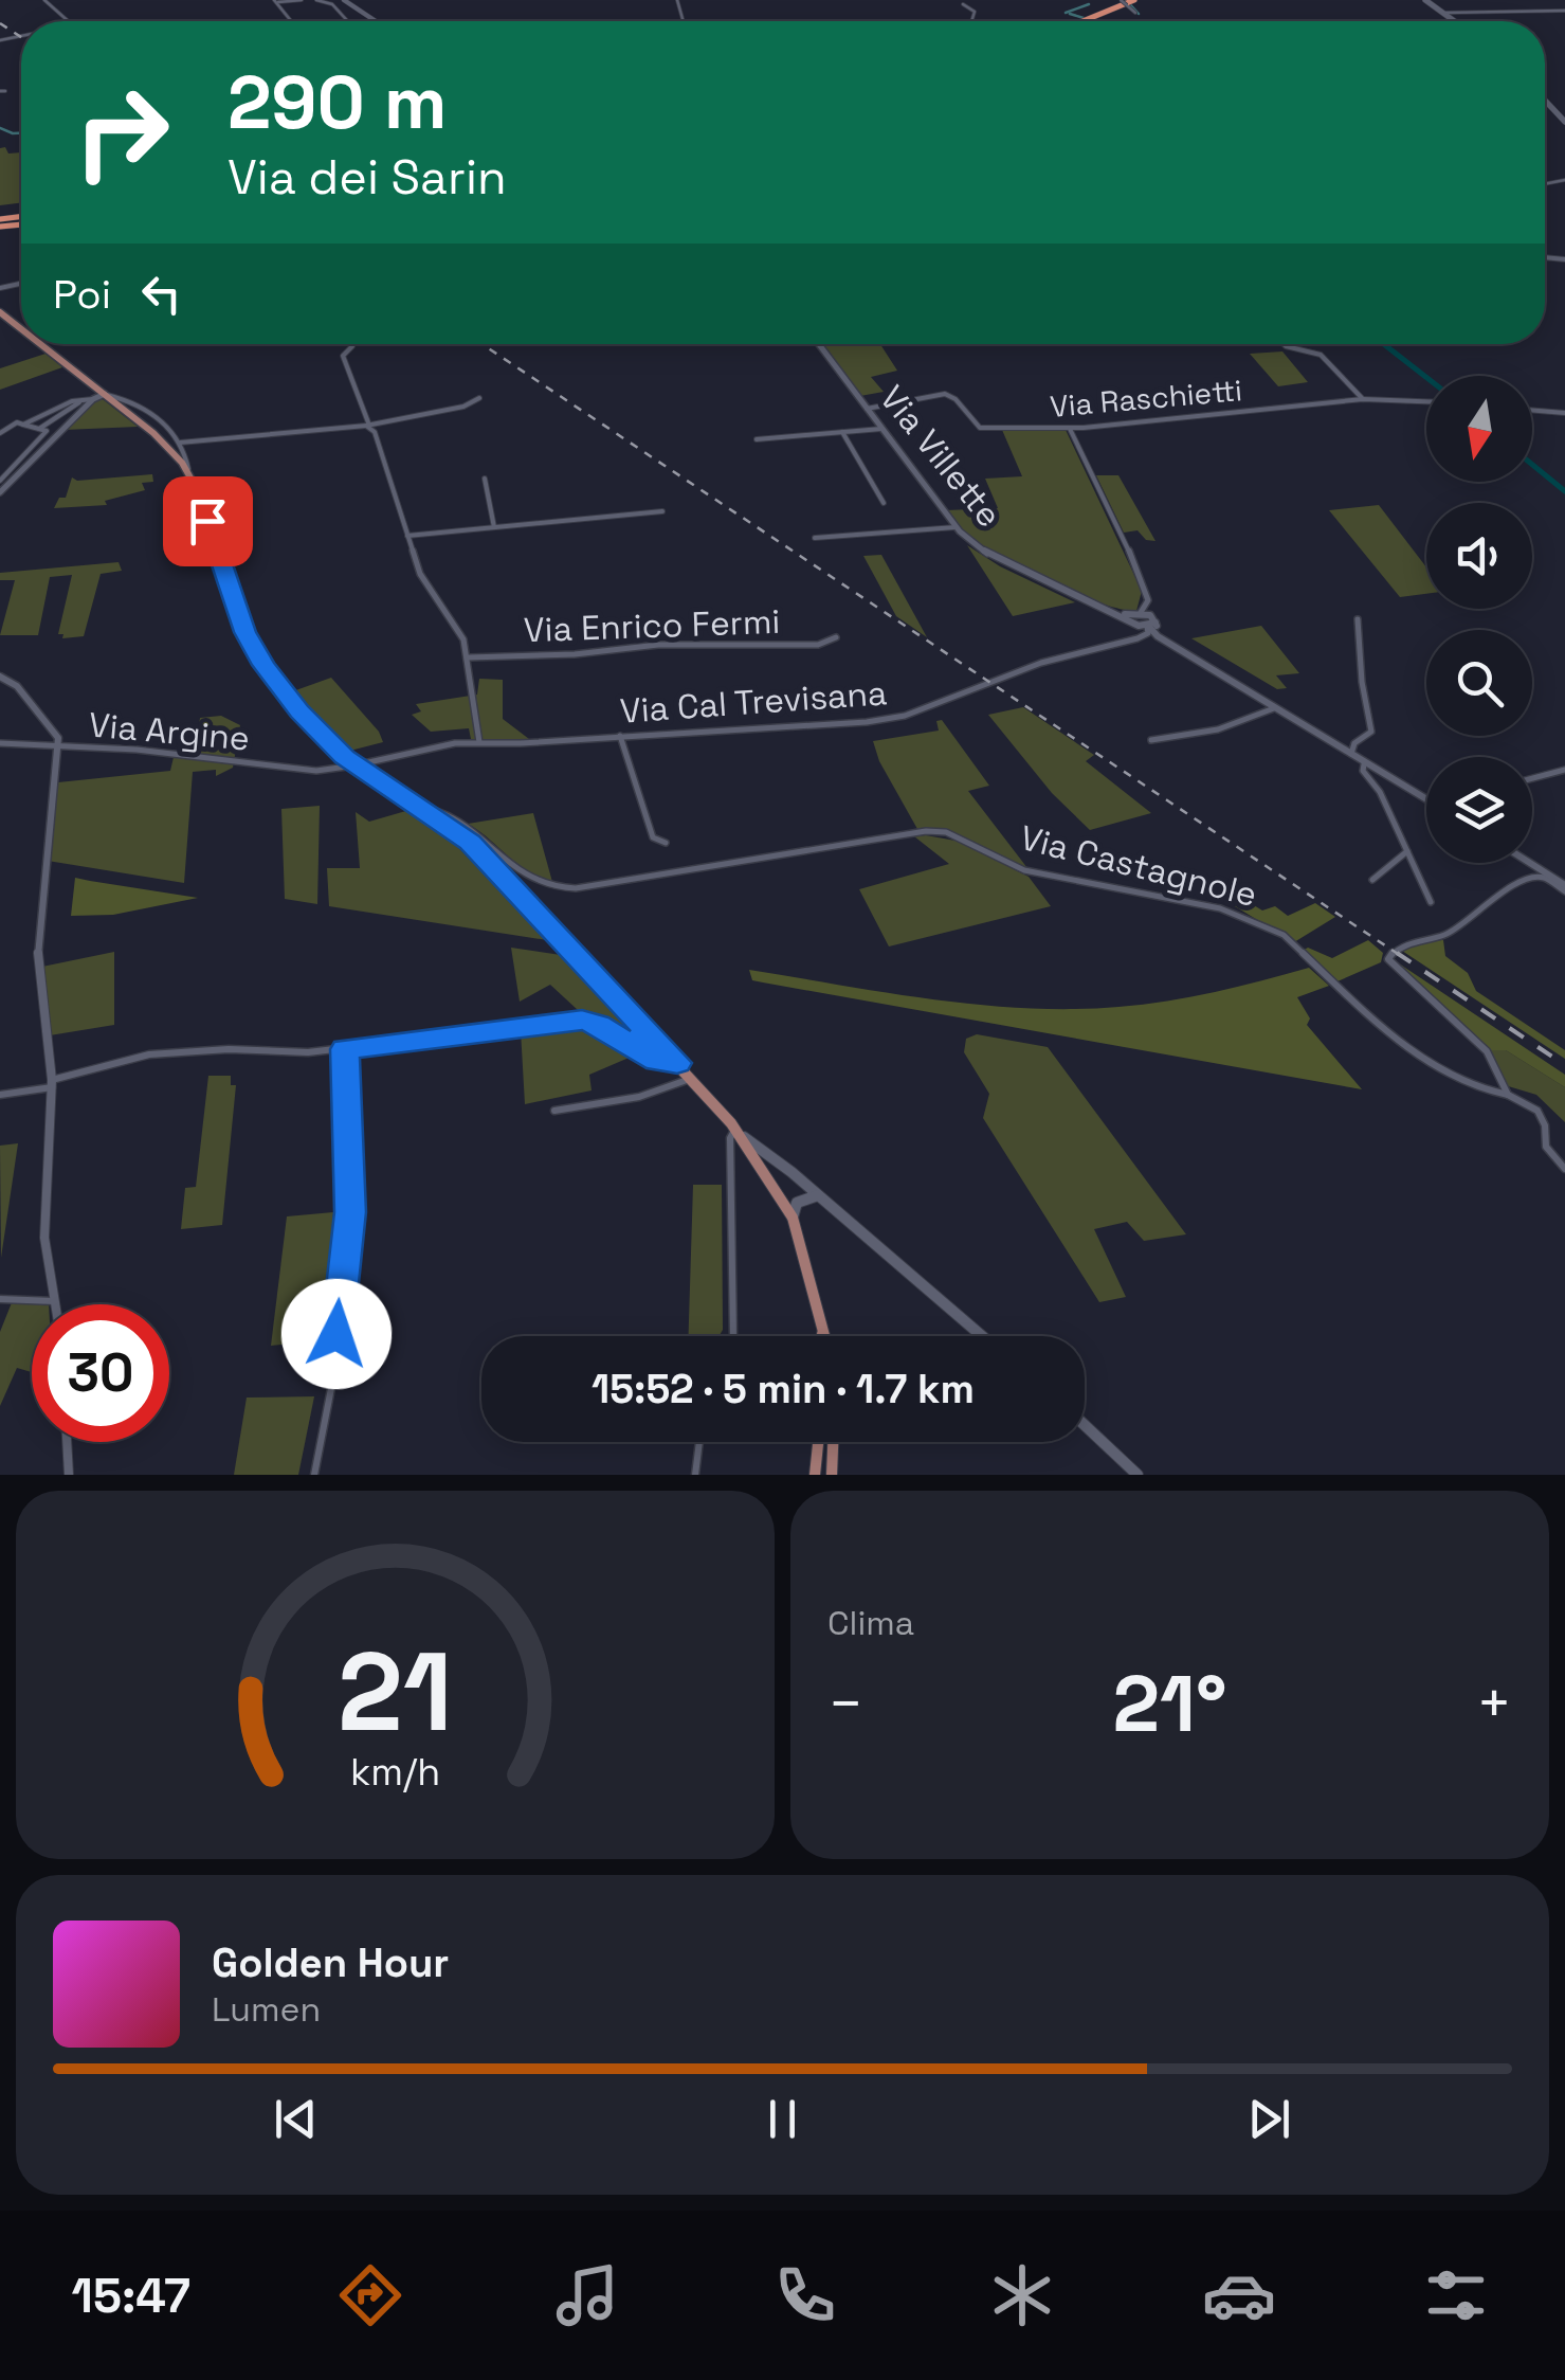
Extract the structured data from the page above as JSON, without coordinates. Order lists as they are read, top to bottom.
{
  "streets": {
    "street": [
      "Via Raschietti",
      "Via Villette",
      "Via Enrico Fermi",
      "Via Cal Trevisana",
      "Via Argine",
      "Via Castagnole"
    ]
  },
  "crossings": [
    ["Via Raschietti", "Via Villette"],
    ["Via Villette", "Via Cal Trevisana"],
    ["Via Cal Trevisana", "Via Argine"]
  ],
  "north": "bottom",
  "page": {
    "turn": ["290 m", "Via dei Sarin"],
    "then": "Poi",
    "limit": "30",
    "trip": "15:52 · 5 min · 1.7 km",
    "tile": "Clima",
    "heat": ["−", "21°", "+"],
    "song": ["Golden Hour", "Lumen"],
    "tabs": "15:47",
    "gauge": ["21", "km/h"]
  }
}
